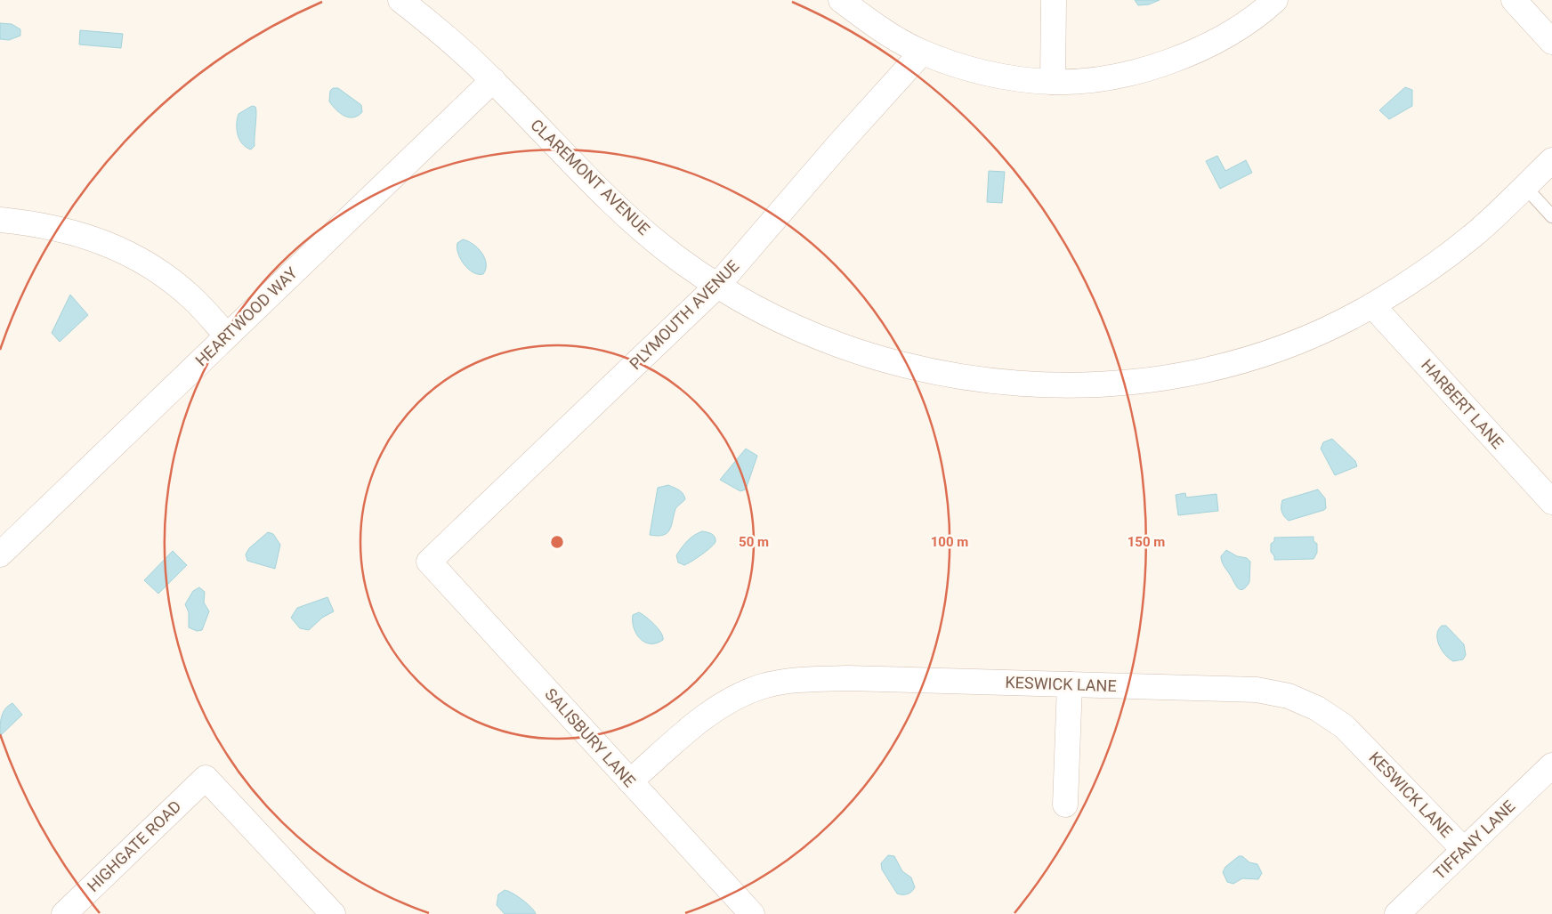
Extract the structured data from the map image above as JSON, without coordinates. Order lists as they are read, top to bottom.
{
  "streets": {
    "street": [
      "CLAREMONT AVENUE",
      "PLYMOUTH AVENUE",
      "HEARTWOOD WAY",
      "HARBERT LANE",
      "KESWICK LANE",
      "SALISBURY LANE",
      "TIFFANY LANE",
      "HIGHGATE ROAD"
    ]
  },
  "crossings": [
    ["CLAREMONT AVENUE", "PLYMOUTH AVENUE"],
    ["CLAREMONT AVENUE", "HEARTWOOD WAY"],
    ["CLAREMONT AVENUE", "HARBERT LANE"],
    ["PLYMOUTH AVENUE", "SALISBURY LANE"],
    ["KESWICK LANE", "SALISBURY LANE"],
    ["KESWICK LANE", "TIFFANY LANE"]
  ],
  "rings": ["50 m", "100 m", "150 m"]
}
